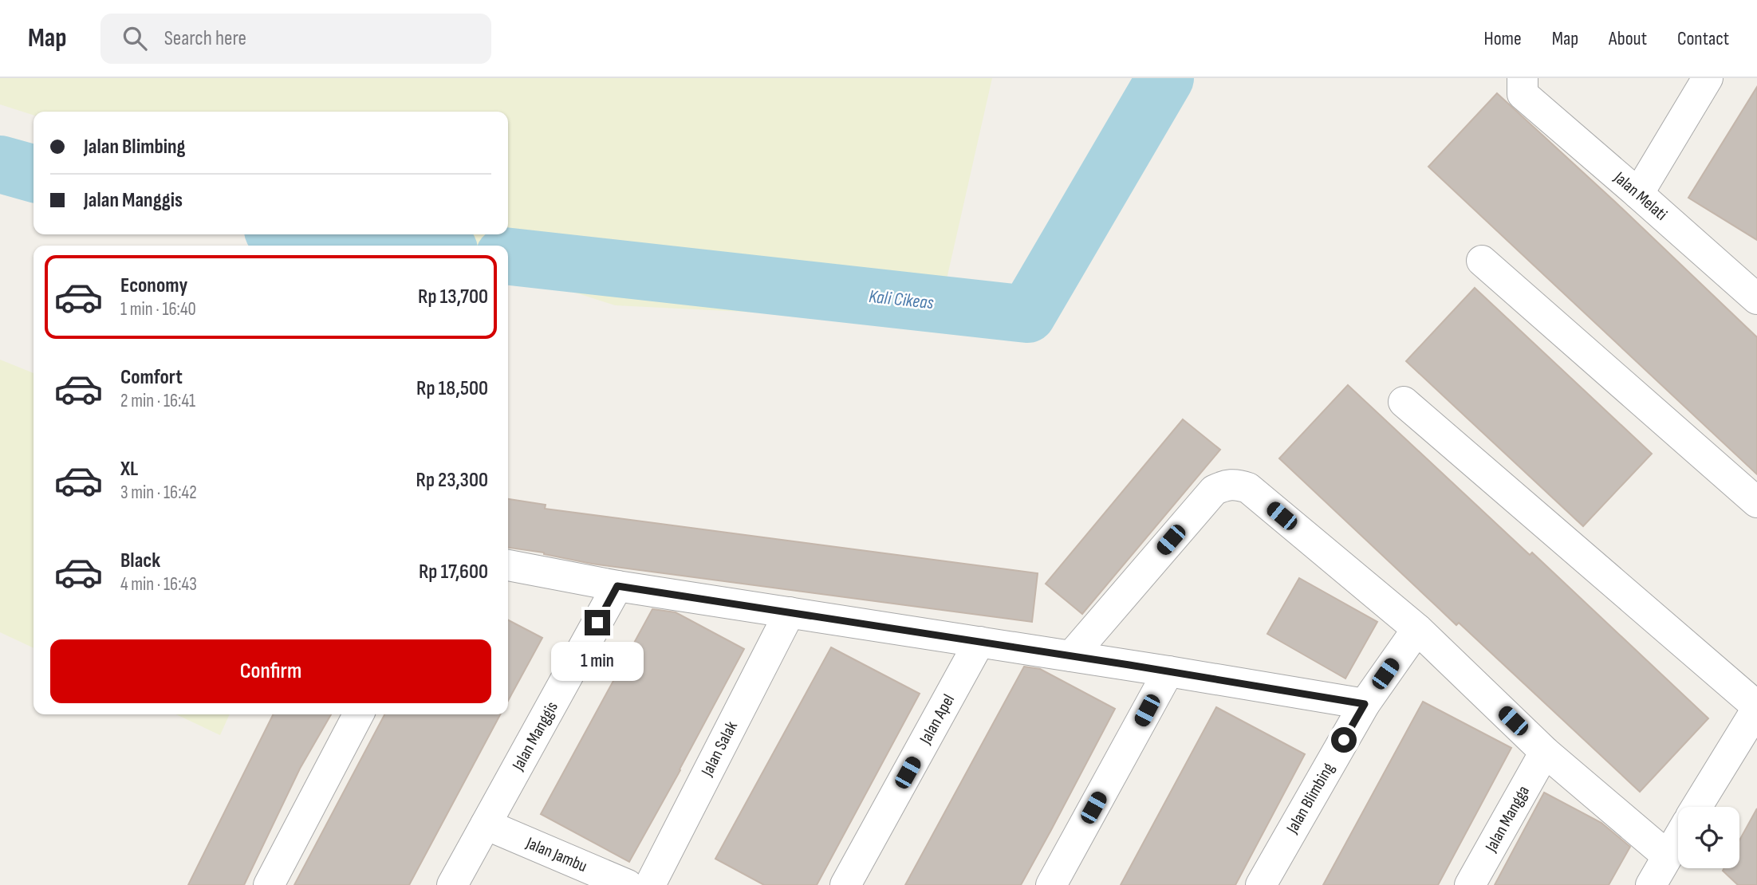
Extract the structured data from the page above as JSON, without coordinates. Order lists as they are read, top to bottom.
{
  "streets": {
    "street": [
      "Jalan Melati",
      "Jalan Apel",
      "Jalan Manggis",
      "Jalan Salak",
      "Jalan Blimbing",
      "Jalan Mangga",
      "Jalan Jambu"
    ]
  },
  "crossings": [
    ["Jalan Manggis", "Jalan Jambu"]
  ],
  "water": ["Kali Cikeas"],
  "page": {
    "header": "Map",
    "search": "Search here",
    "nav": [
      "Home",
      "Map",
      "About",
      "Contact"
    ],
    "banner": ["Jalan Blimbing", "Jalan Manggis"],
    "list": [
      {
        "name": "Economy",
        "note": "1 min · 16:40",
        "value": "Rp 13,700"
      },
      {
        "name": "Comfort",
        "note": "2 min · 16:41",
        "value": "Rp 18,500"
      },
      {
        "name": "XL",
        "note": "3 min · 16:42",
        "value": "Rp 23,300"
      },
      {
        "name": "Black",
        "note": "4 min · 16:43",
        "value": "Rp 17,600"
      }
    ],
    "buttons": "Confirm",
    "bubble": "1 min"
  }
}
